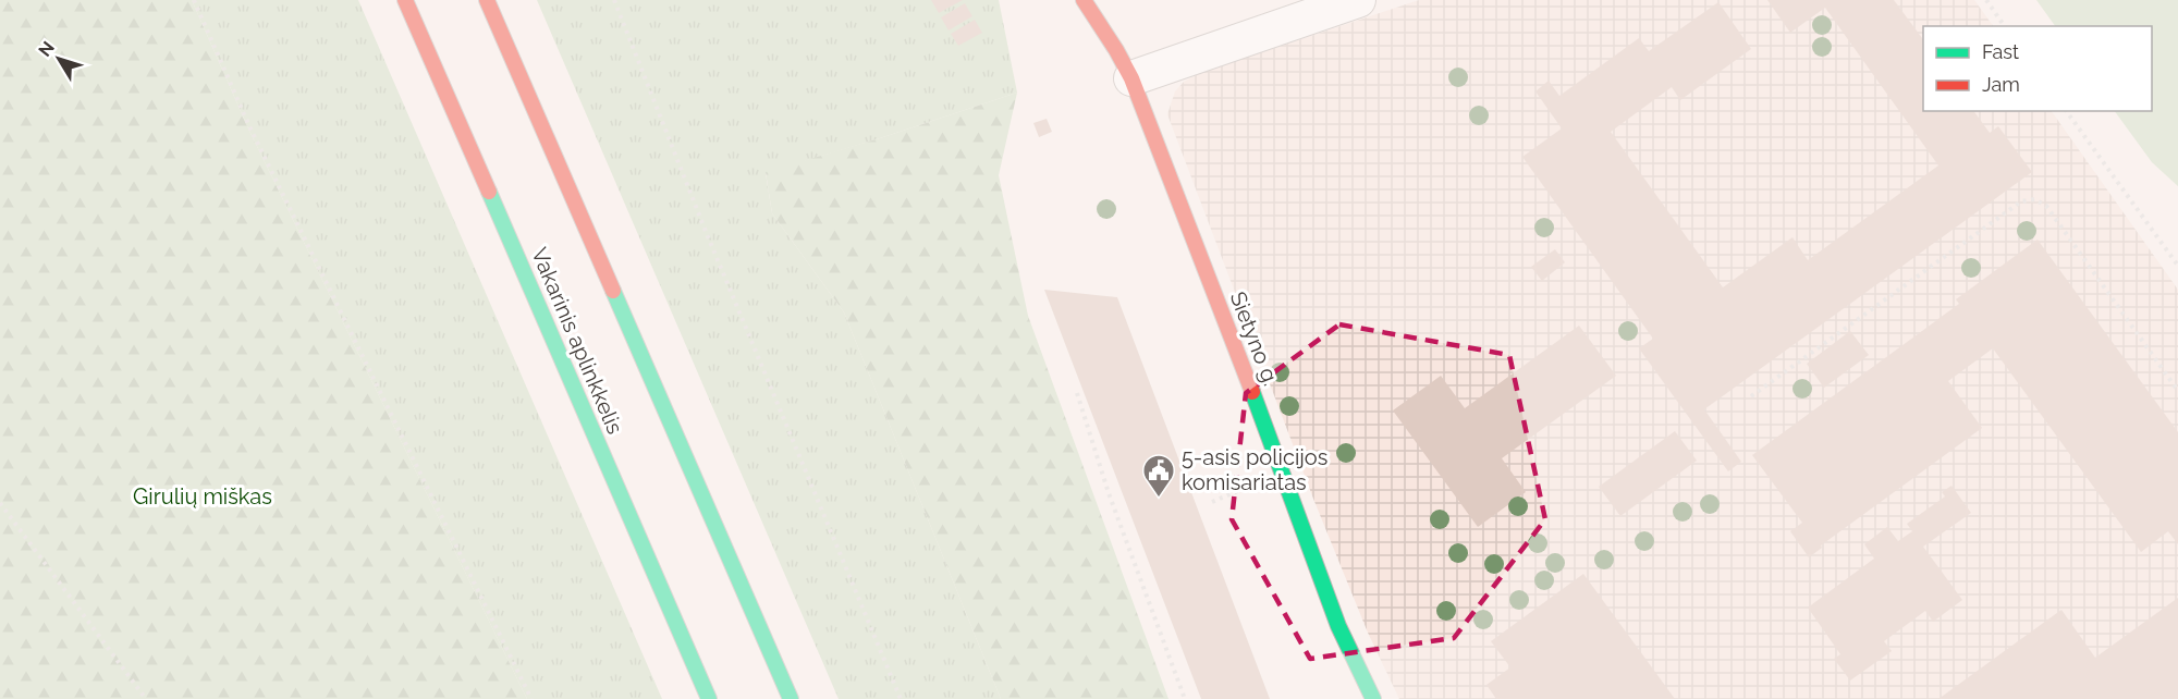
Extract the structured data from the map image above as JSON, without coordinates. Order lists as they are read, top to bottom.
{
  "streets": {
    "main road": ["Sietyno g.", "Vakarinis aplinkkelis"]
  },
  "parks": ["Girulių miškas"],
  "places": {
    "public building": ["5-asis policijos komisariatas"]
  },
  "legend": ["Fast", "Jam"],
  "north": "top left"
}
